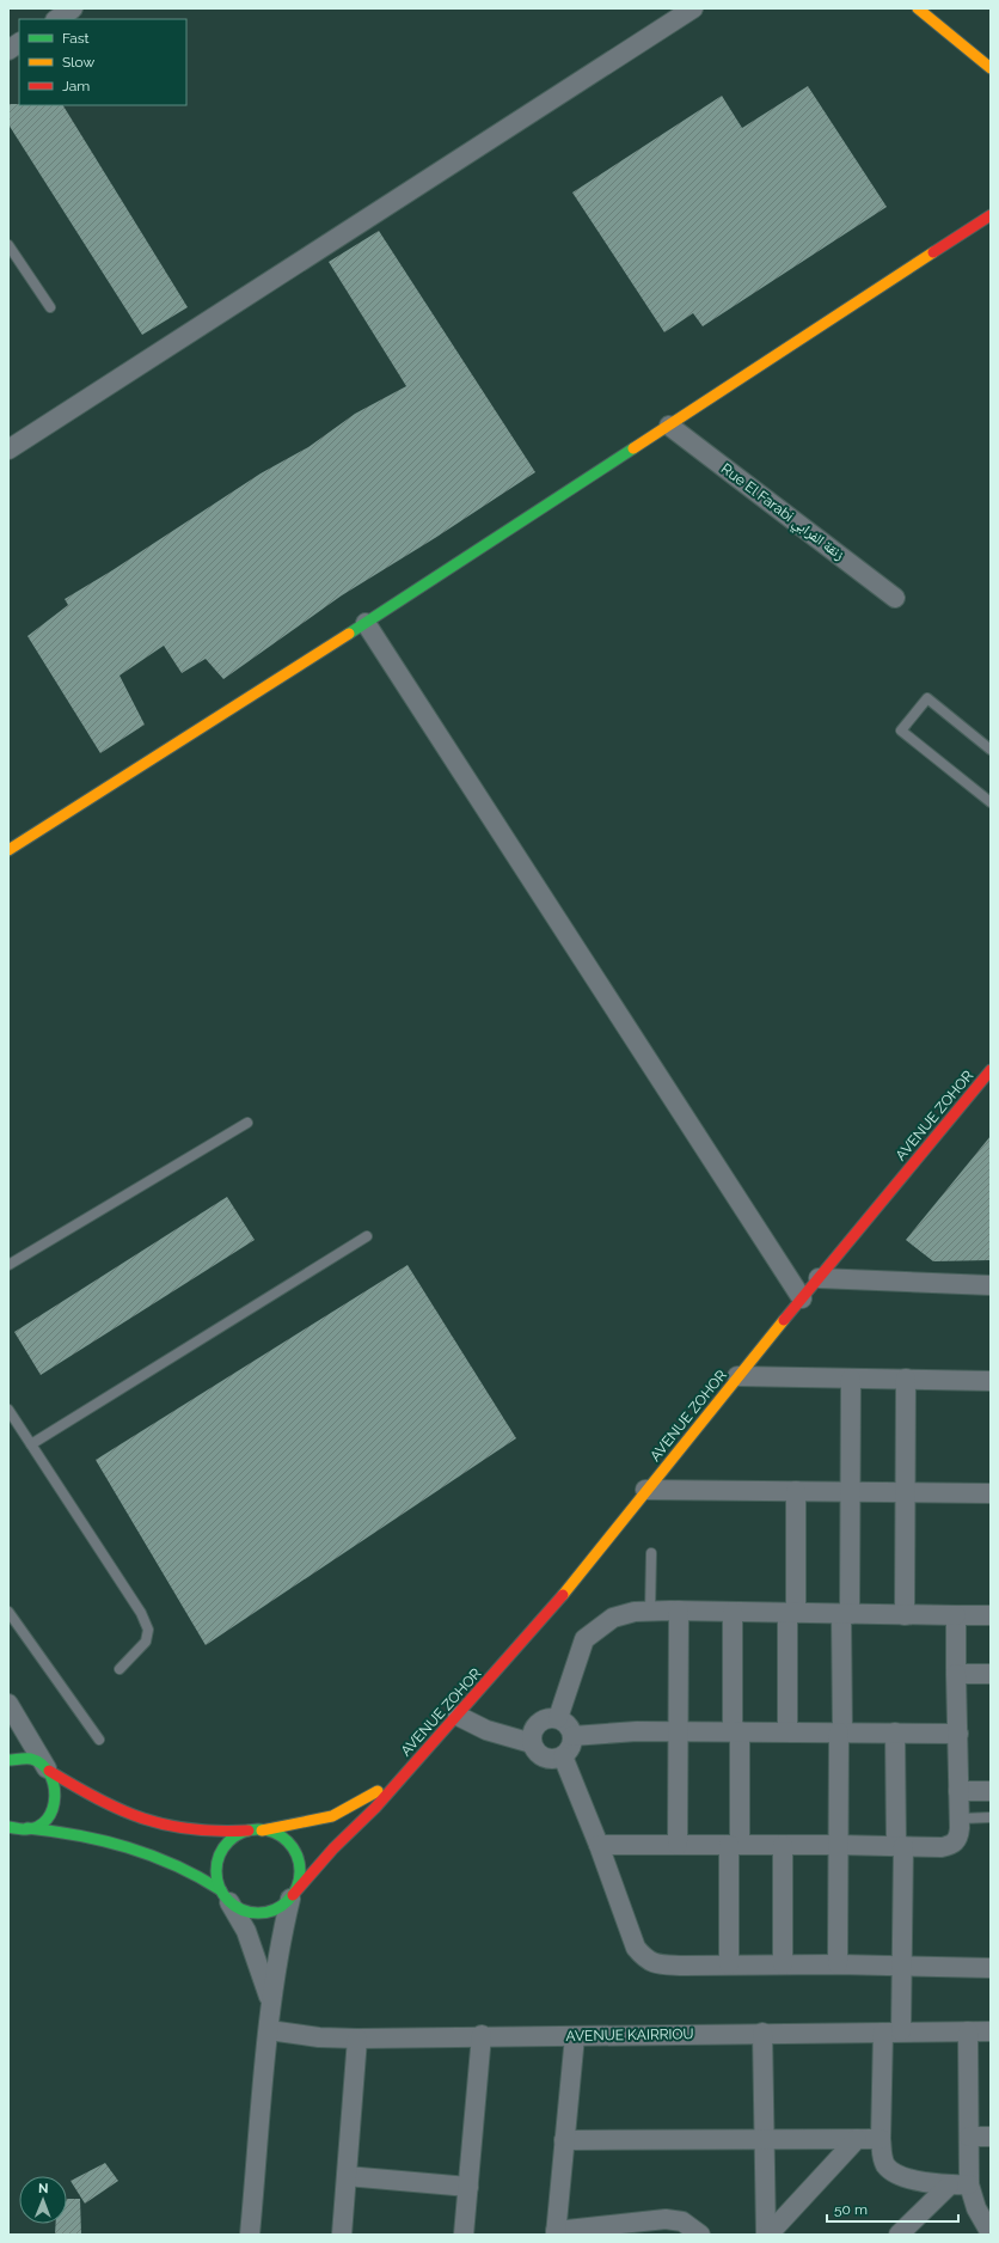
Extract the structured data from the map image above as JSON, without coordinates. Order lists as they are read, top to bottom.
{
  "streets": {
    "main road": ["AVENUE ZOHOR"],
    "street": ["Rue El Farabi زنقة الفرابي", "AVENUE KAIRRIOU"]
  },
  "legend": ["Fast", "Slow", "Jam"],
  "scale_bar": "50 m",
  "north": "top"
}
